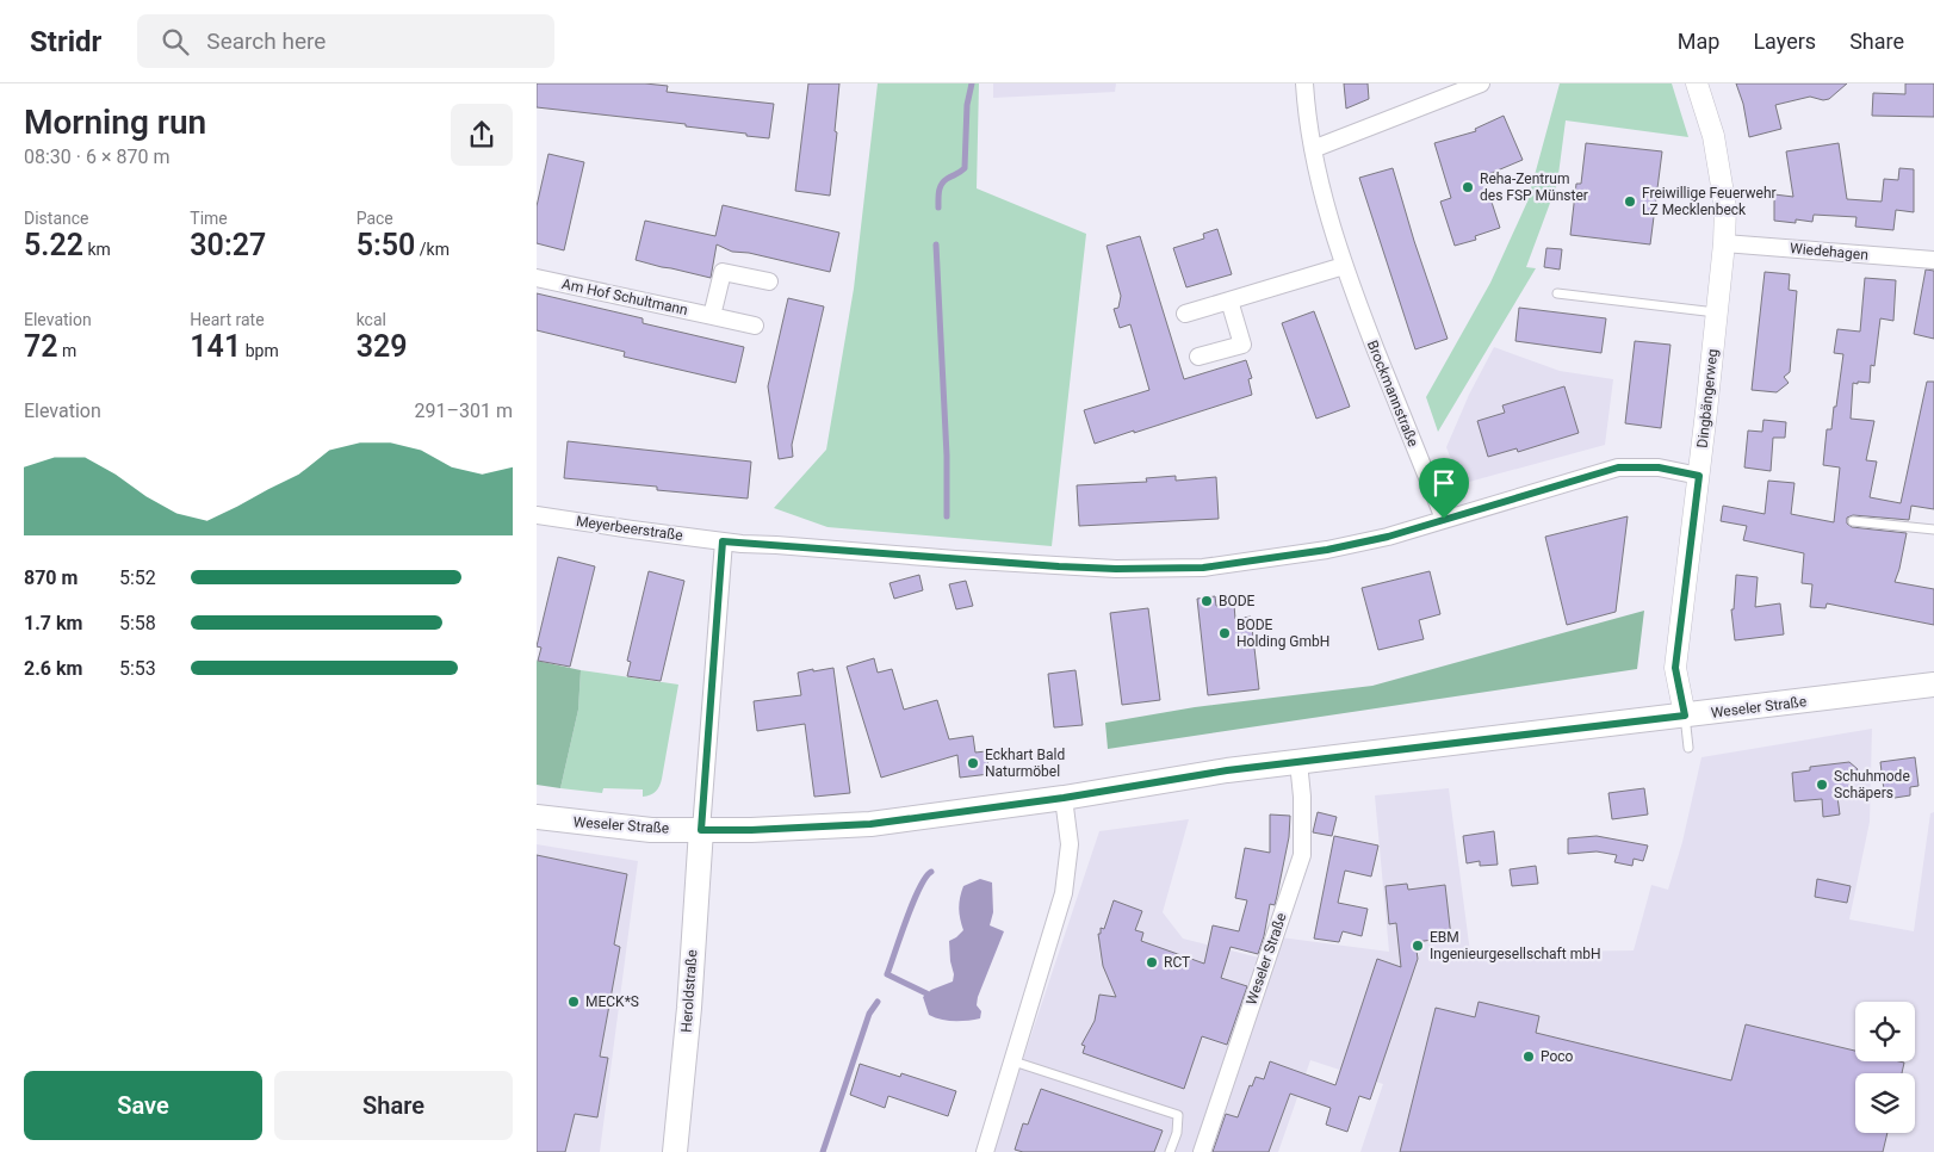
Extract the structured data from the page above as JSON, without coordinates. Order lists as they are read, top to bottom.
{
  "streets": {
    "main road": ["Weseler Straße", "Heroldstraße"],
    "street": [
      "Wiedehagen",
      "Am Hof Schultmann",
      "Brockmannstraße",
      "Dingbängerweg",
      "Meyerbeerstraße"
    ]
  },
  "crossings": [
    ["Wiedehagen", "Dingbängerweg"],
    ["Brockmannstraße", "Meyerbeerstraße"],
    ["Dingbängerweg", "Meyerbeerstraße"],
    ["Dingbängerweg", "Weseler Straße"],
    ["Weseler Straße", "Heroldstraße"]
  ],
  "places": [
    "Reha-Zentrum des FSP Münster",
    "Freiwillige Feuerwehr LZ Mecklenbeck",
    "BODE",
    "BODE Holding GmbH",
    "Eckhart Bald Naturmöbel",
    "Schuhmode Schäpers",
    "EBM Ingenieurgesellschaft mbH",
    "RCT",
    "MECK*S",
    "Poco"
  ],
  "page": {
    "header": "Stridr",
    "search": "Search here",
    "nav": ["Map", "Layers", "Share"],
    "heading": ["Morning run", "08:30 · 6 × 870 m"],
    "stats": [
      ["Distance", "5.22 km"],
      ["Time", "30:27"],
      ["Pace", "5:50 /km"],
      ["Elevation", "72 m"],
      ["Heart rate", "141 bpm"],
      ["kcal", "329"]
    ],
    "chart": ["Elevation", "291–301 m"],
    "list": [
      {
        "name": "870 m",
        "note": "5:52"
      },
      {
        "name": "1.7 km",
        "note": "5:58"
      },
      {
        "name": "2.6 km",
        "note": "5:53"
      }
    ],
    "buttons": ["Save", "Share"]
  }
}
